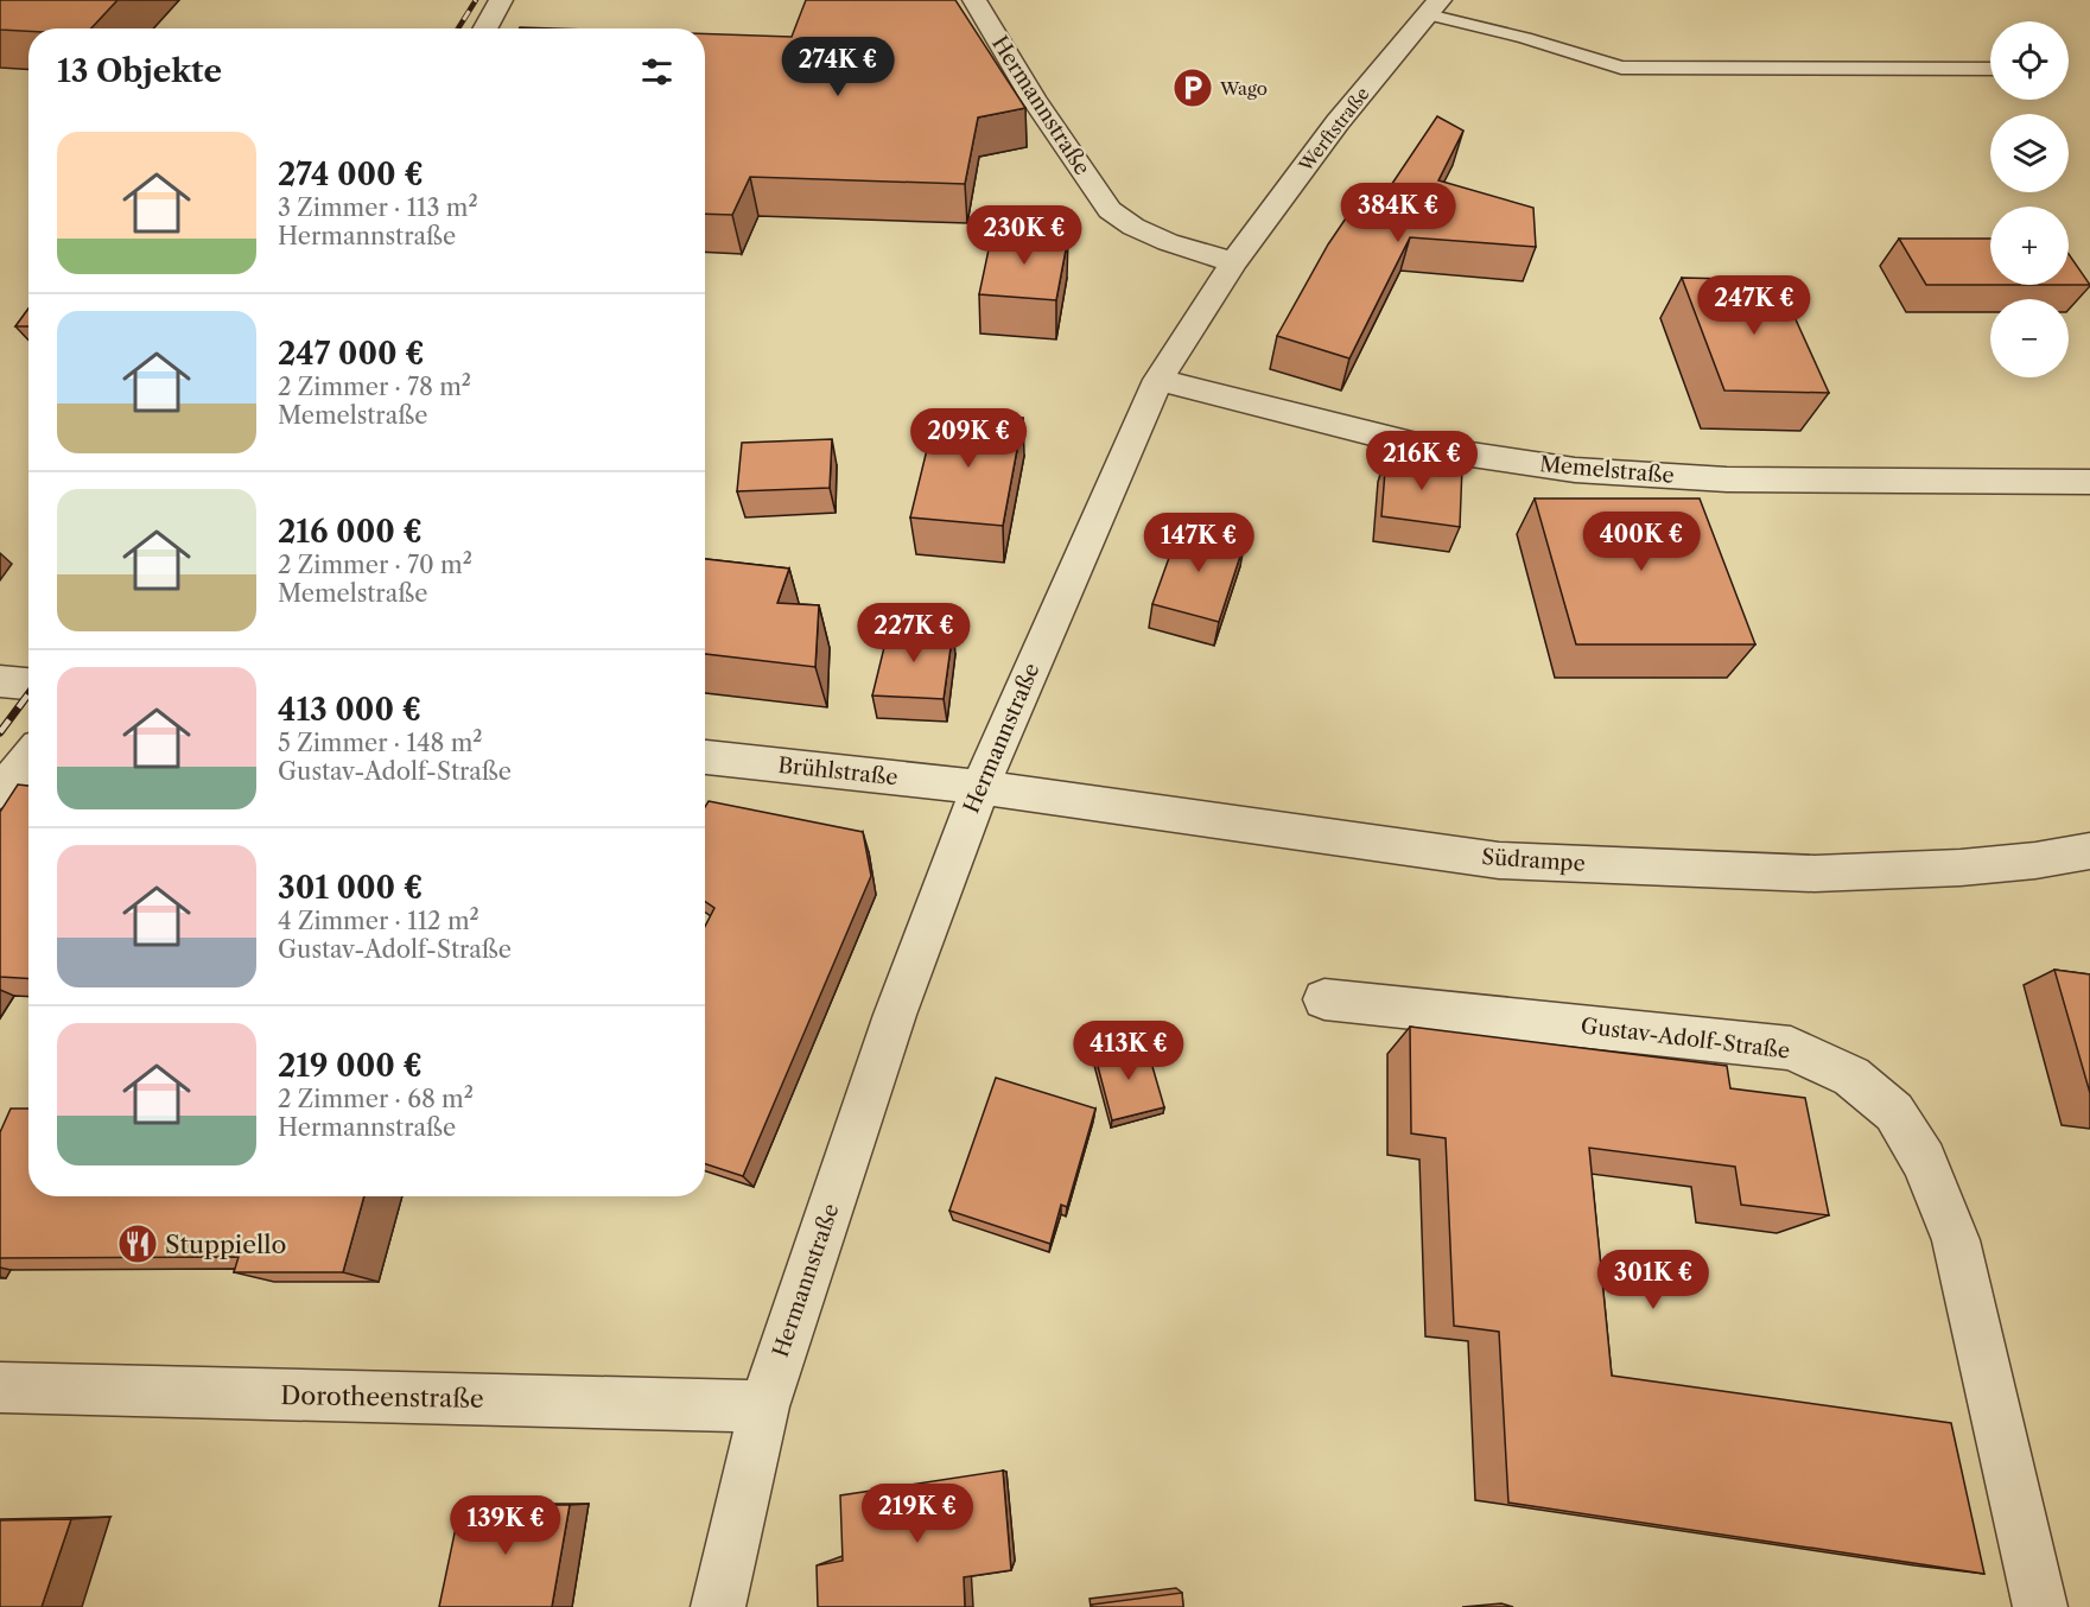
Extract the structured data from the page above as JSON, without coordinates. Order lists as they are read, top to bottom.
{
  "streets": {
    "street": [
      "Hermannstraße",
      "Werftstraße",
      "Memelstraße",
      "Brühlstraße",
      "Südrampe",
      "Gustav-Adolf-Straße",
      "Dorotheenstraße"
    ]
  },
  "crossings": [
    ["Hermannstraße", "Werftstraße"],
    ["Hermannstraße", "Memelstraße"],
    ["Hermannstraße", "Brühlstraße"],
    ["Hermannstraße", "Südrampe"],
    ["Hermannstraße", "Dorotheenstraße"],
    ["Brühlstraße", "Südrampe"]
  ],
  "places": {
    "parking": ["Wago"],
    "restaurant": ["Stuppiello"]
  },
  "page": {
    "map_buttons": ["+", "−"],
    "heading": "13 Objekte",
    "price": [
      "274K €",
      "384K €",
      "230K €",
      "247K €",
      "209K €",
      "216K €",
      "400K €",
      "147K €",
      "227K €",
      "413K €",
      "301K €",
      "219K €",
      "139K €"
    ],
    "list": [
      {
        "name": "274 000 €",
        "note": "3 Zimmer · 113 m² · Hermannstraße"
      },
      {
        "name": "247 000 €",
        "note": "2 Zimmer · 78 m² · Memelstraße"
      },
      {
        "name": "216 000 €",
        "note": "2 Zimmer · 70 m² · Memelstraße"
      },
      {
        "name": "413 000 €",
        "note": "5 Zimmer · 148 m² · Gustav-Adolf-Straße"
      },
      {
        "name": "301 000 €",
        "note": "4 Zimmer · 112 m² · Gustav-Adolf-Straße"
      },
      {
        "name": "219 000 €",
        "note": "2 Zimmer · 68 m² · Hermannstraße"
      }
    ]
  }
}
